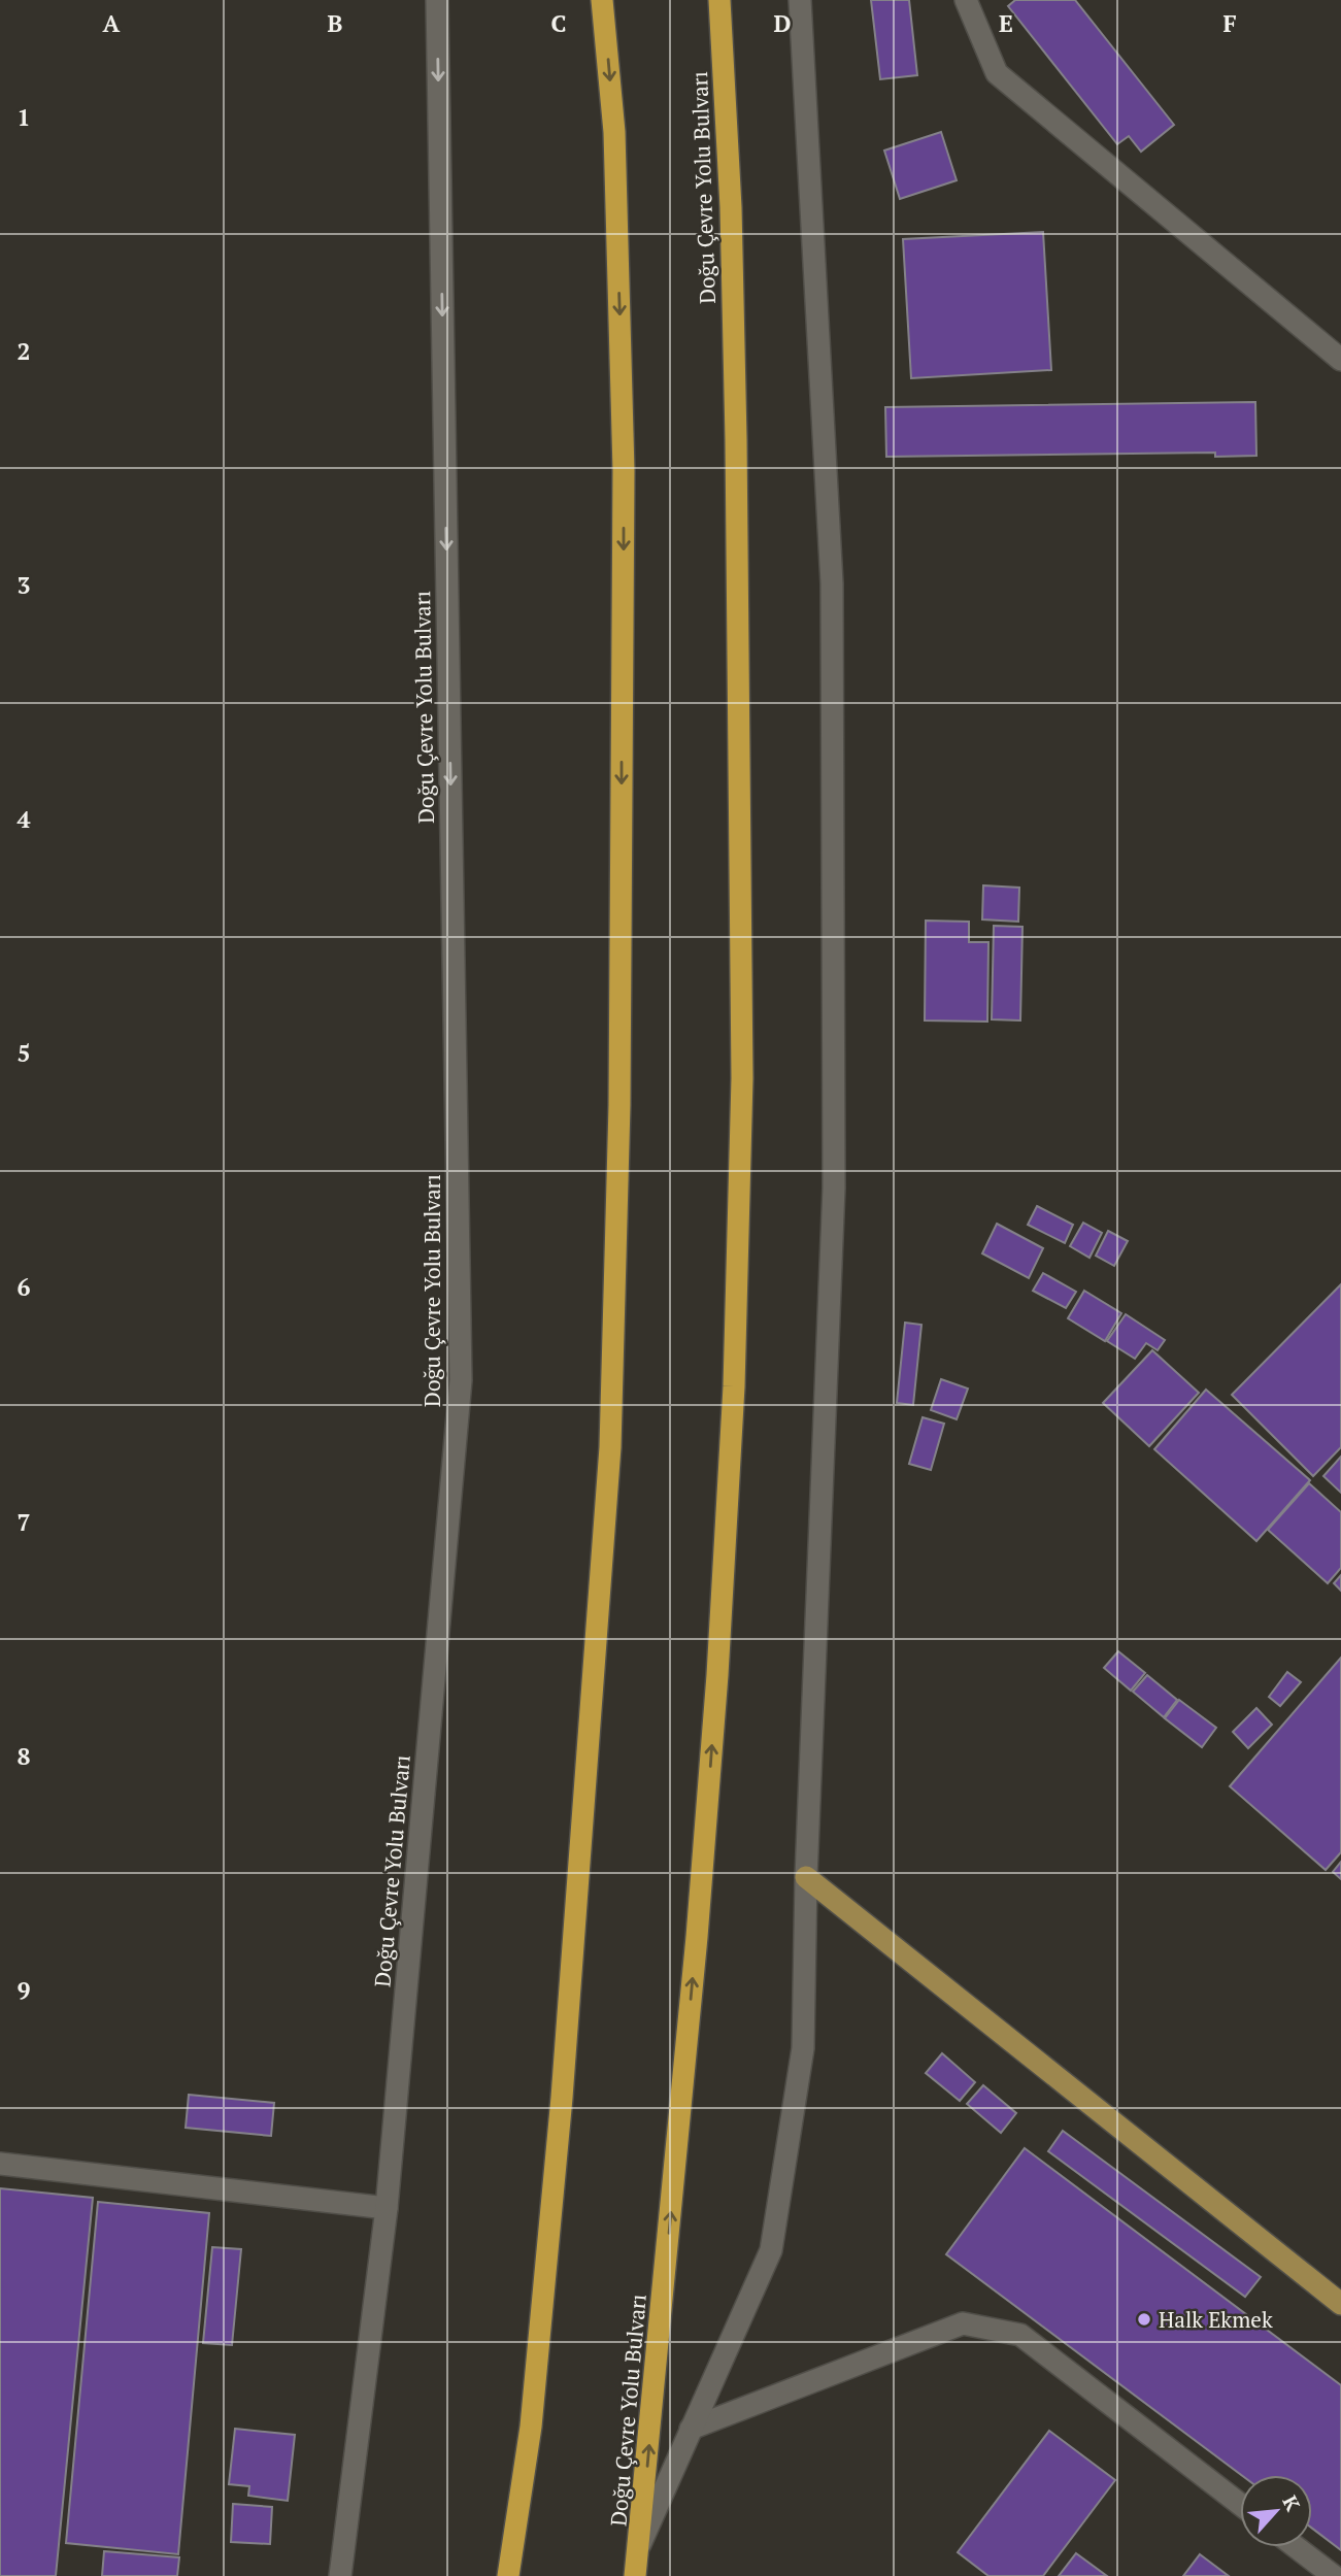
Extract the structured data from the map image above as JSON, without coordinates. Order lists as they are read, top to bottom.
{
  "streets": {
    "highway": ["Doğu Çevre Yolu Bulvarı"]
  },
  "places": ["Halk Ekmek"],
  "north": "top right",
  "grid": {
    "columns": [
      "A",
      "B",
      "C",
      "D",
      "E",
      "F"
    ],
    "rows": [
      "1",
      "2",
      "3",
      "4",
      "5",
      "6",
      "7",
      "8",
      "9"
    ]
  }
}
